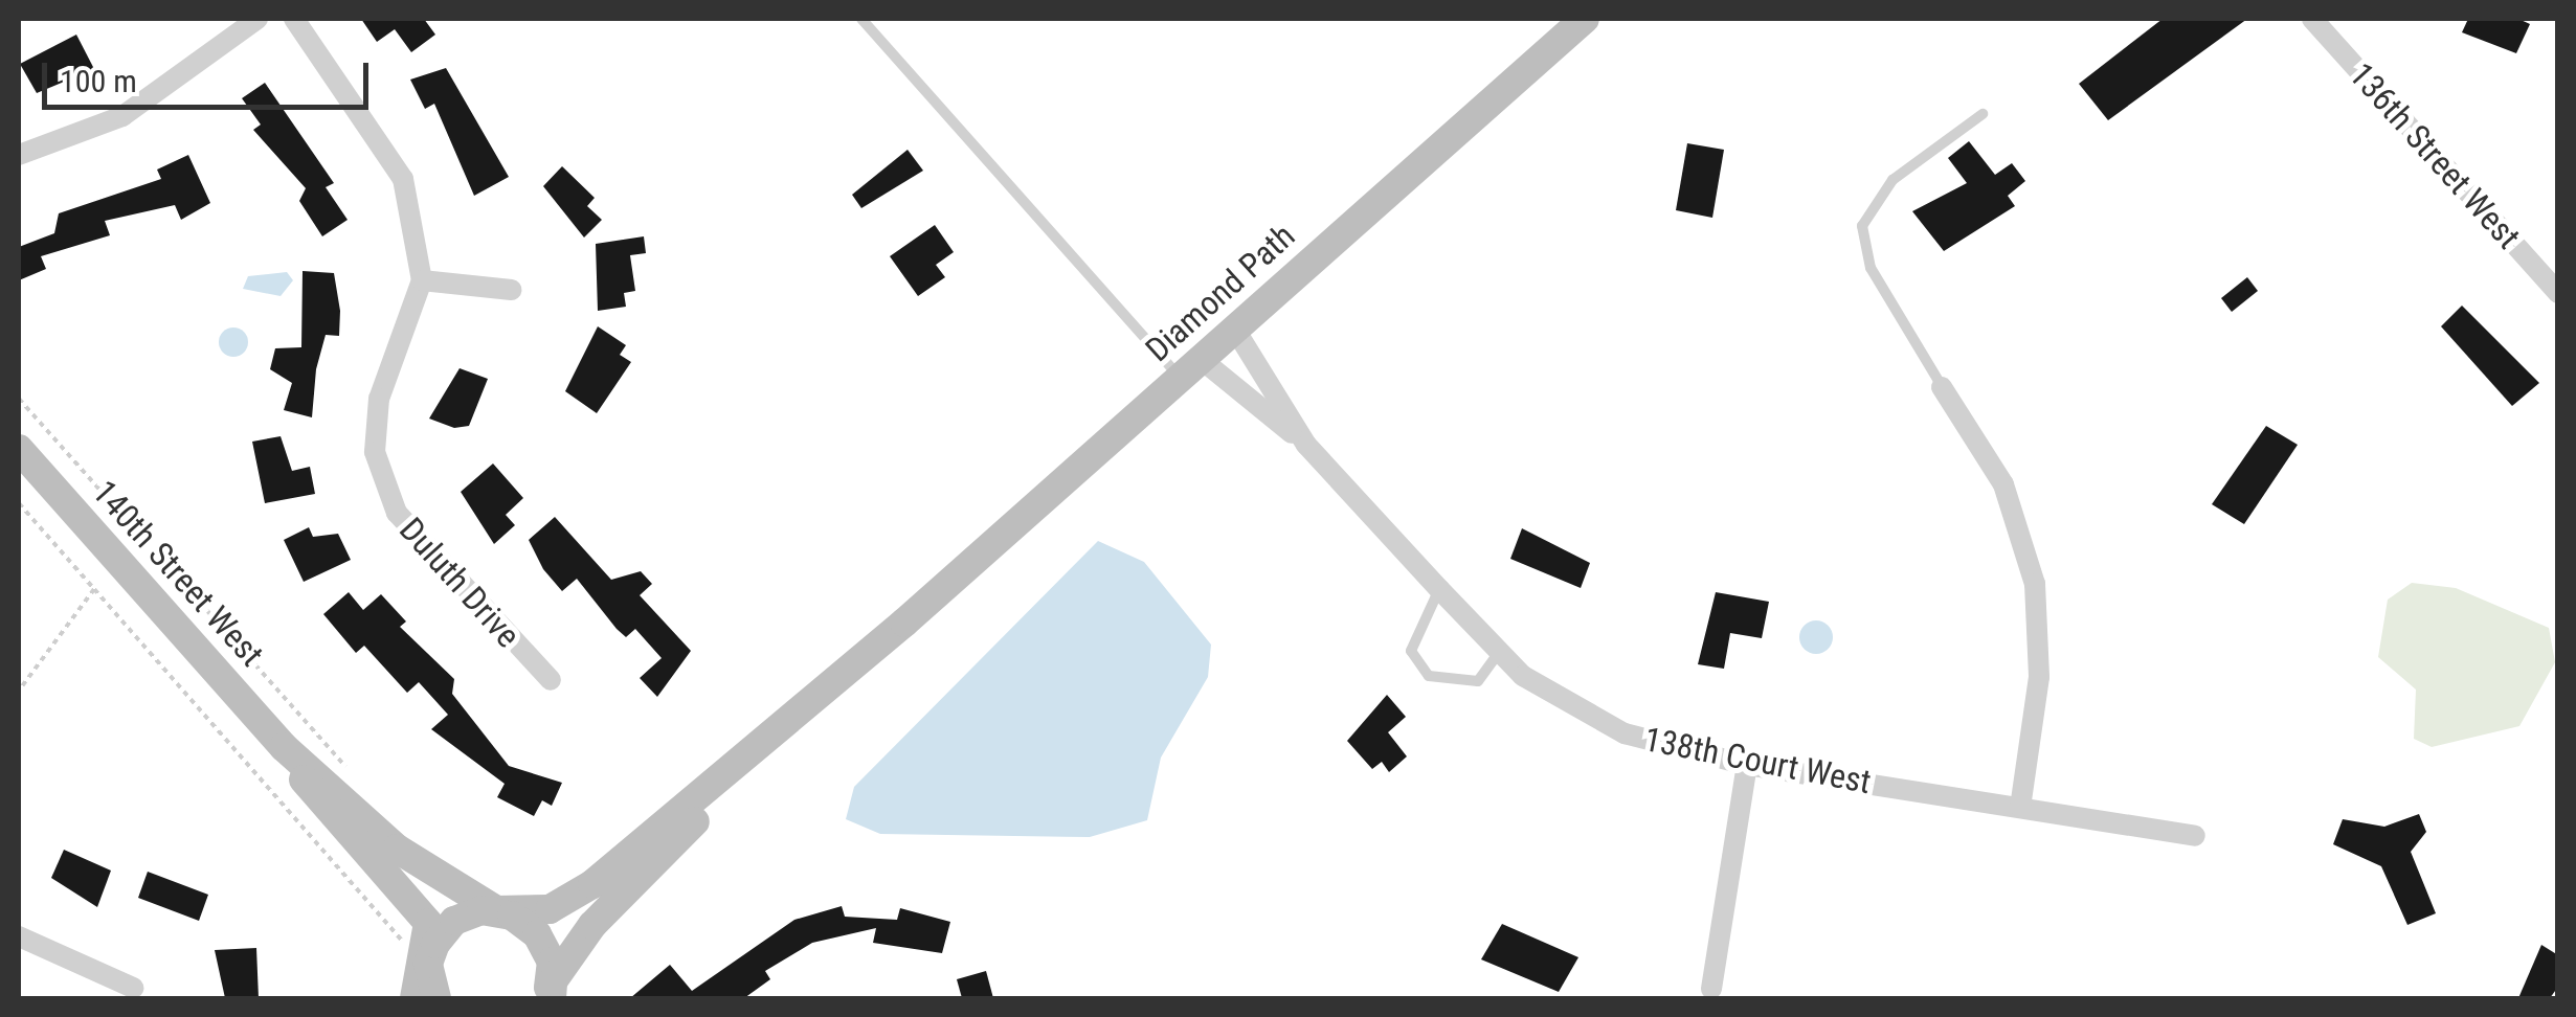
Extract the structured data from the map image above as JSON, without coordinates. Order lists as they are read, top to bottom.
{
  "streets": {
    "street": [
      "136th Street West",
      "Diamond Path",
      "140th Street West",
      "Duluth Drive",
      "138th Court West"
    ]
  },
  "crossings": [
    ["Diamond Path", "140th Street West"],
    ["Diamond Path", "138th Court West"]
  ],
  "scale_bar": "100 m"
}
